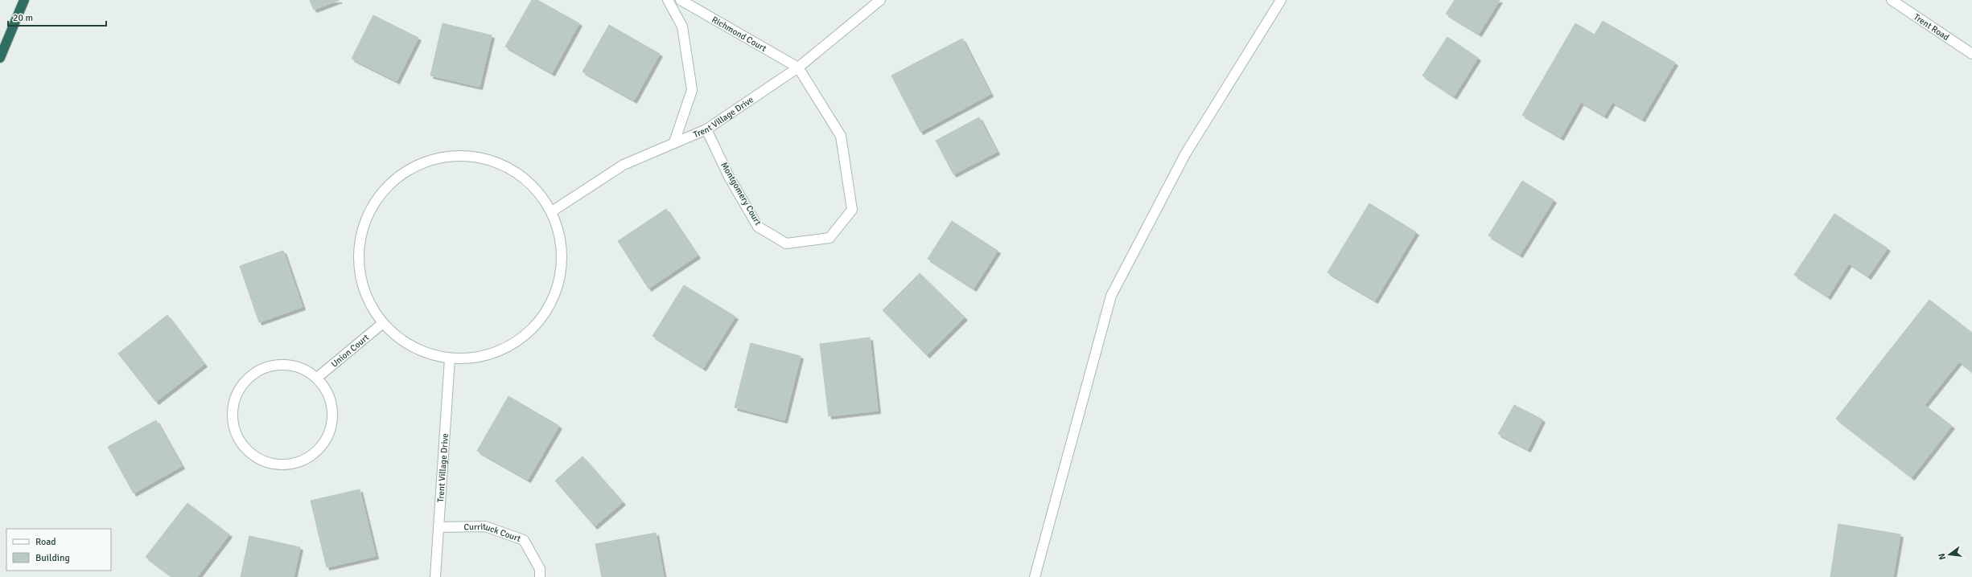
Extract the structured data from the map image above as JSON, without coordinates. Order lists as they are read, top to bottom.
{
  "streets": {
    "street": [
      "Trent Road",
      "Richmond Court",
      "Trent Village Drive",
      "Montgomery Court",
      "Union Court",
      "Currituck Court"
    ]
  },
  "crossings": [
    ["Richmond Court", "Trent Village Drive"],
    ["Richmond Court", "Montgomery Court"],
    ["Trent Village Drive", "Montgomery Court"],
    ["Trent Village Drive", "Currituck Court"]
  ],
  "legend": ["Road", "Building"],
  "scale_bar": "20 m",
  "north": "left"
}
